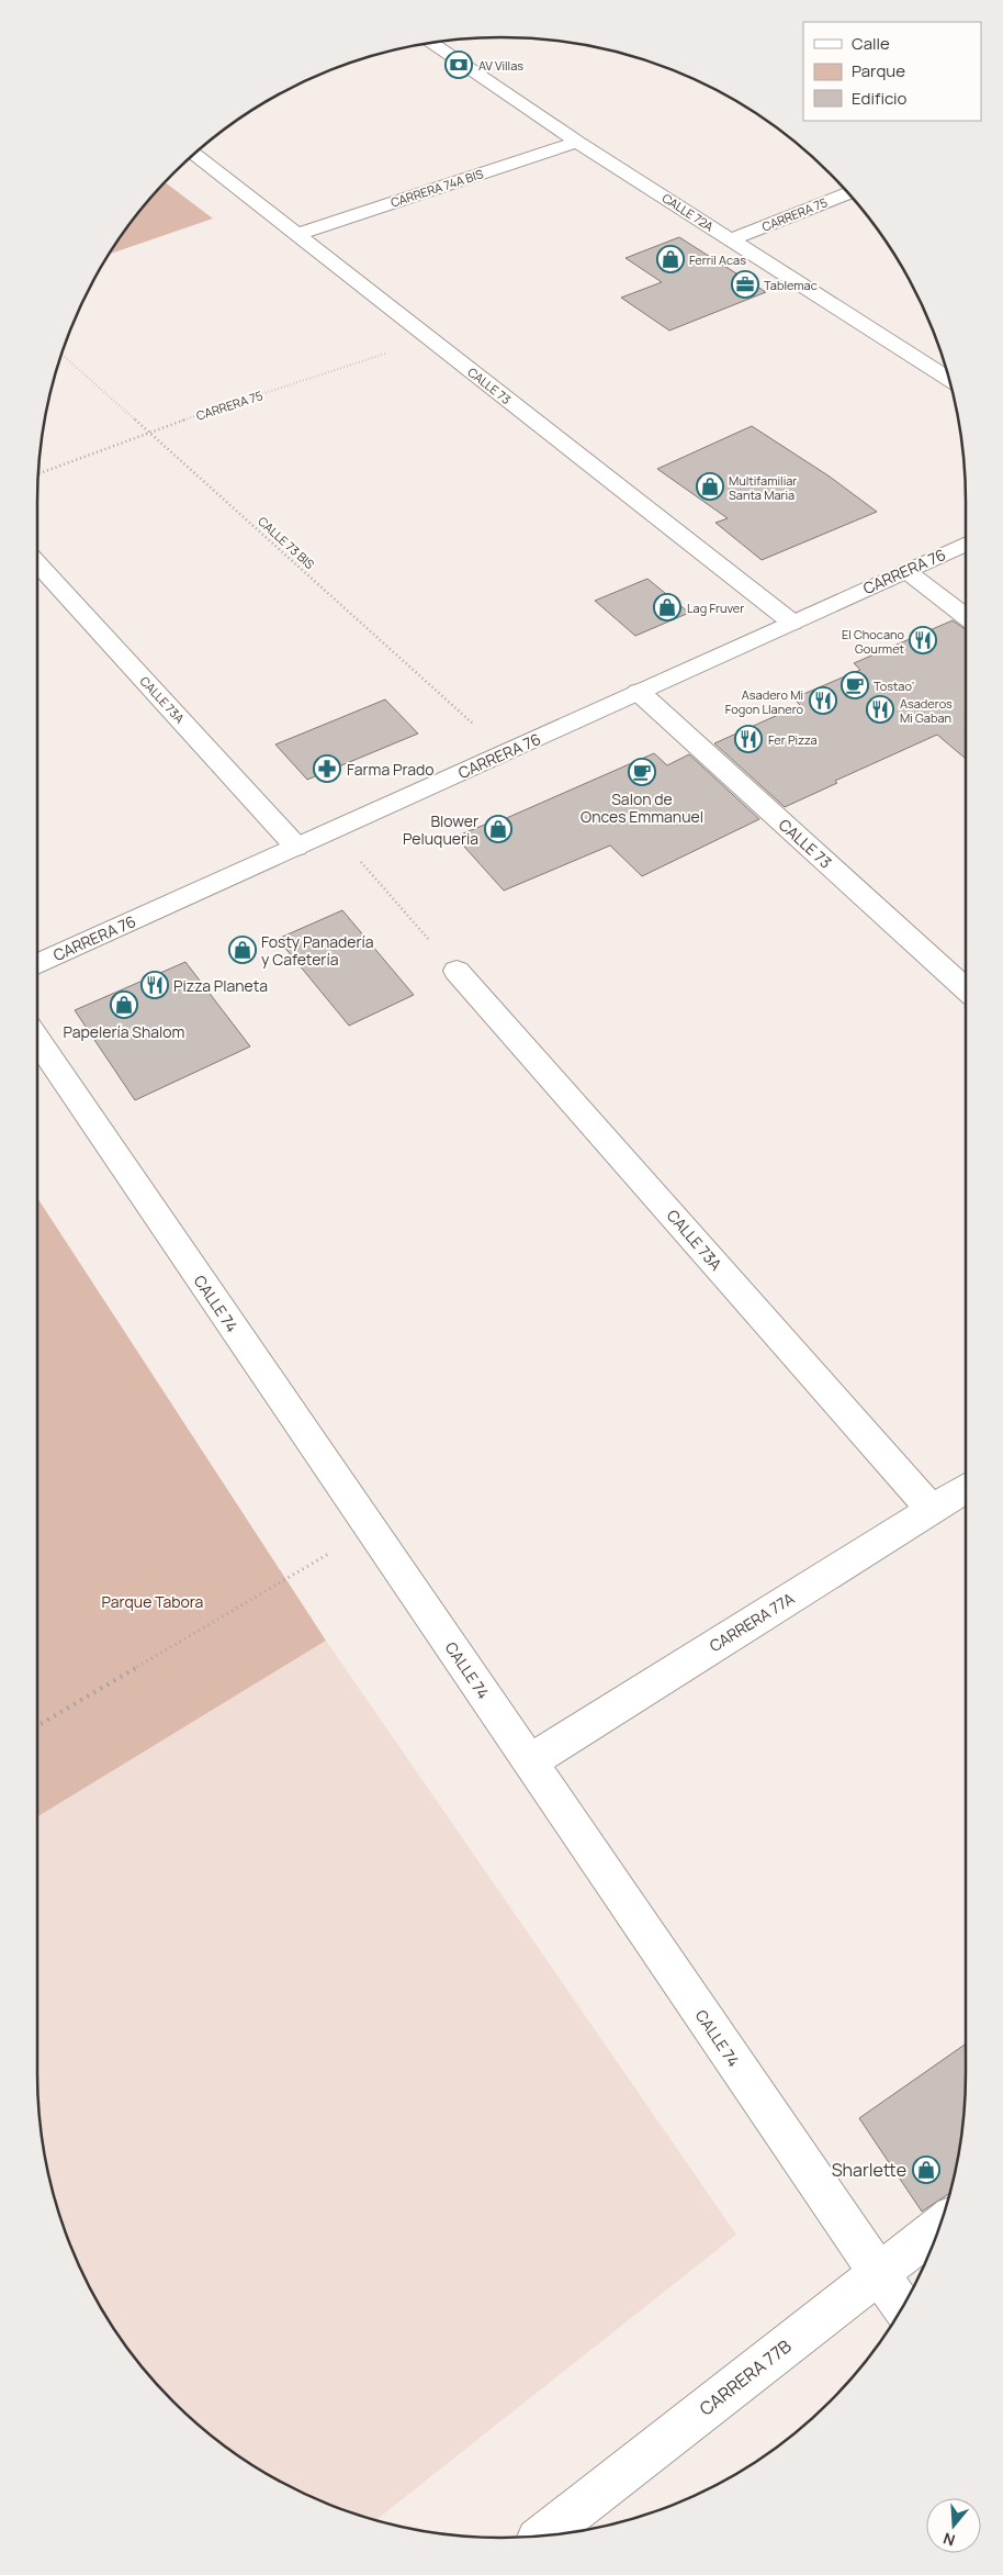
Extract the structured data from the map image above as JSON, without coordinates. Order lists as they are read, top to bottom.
{
  "streets": {
    "street": [
      "CARRERA 74A BIS",
      "CALLE 72A",
      "CARRERA 75",
      "CALLE 73",
      "CARRERA 76",
      "CALLE 73A",
      "CALLE 74",
      "CARRERA 77A",
      "CARRERA 77B"
    ],
    "path": ["CALLE 73 BIS"]
  },
  "crossings": [
    ["CARRERA 74A BIS", "CALLE 72A"],
    ["CARRERA 74A BIS", "CALLE 73"],
    ["CALLE 72A", "CARRERA 75"],
    ["CARRERA 75", "CALLE 73"],
    ["CARRERA 75", "CALLE 73 BIS"],
    ["CALLE 73", "CARRERA 76"],
    ["CALLE 73 BIS", "CARRERA 76"],
    ["CARRERA 76", "CALLE 73A"],
    ["CALLE 73A", "CARRERA 77A"],
    ["CALLE 74", "CARRERA 77A"],
    ["CALLE 74", "CARRERA 77B"]
  ],
  "parks": ["Parque Tabora"],
  "places": {
    "bank": ["AV Villas"],
    "shop": [
      "Ferril Acas",
      "Multifamiliar Santa Maria",
      "Lag Fruver",
      "Blower Peluqueria",
      "Fosty Panadería y Cafetería",
      "Papelería Shalom",
      "Sharlette"
    ],
    "office": ["Tablemac"],
    "restaurant": [
      "El Chocano Gourmet",
      "Asadero Mi Fogon Llanero",
      "Asaderos Mi Gaban",
      "Fer Pizza",
      "Pizza Planeta"
    ],
    "cafe": ["Tostao’", "Salon de Onces Emmanuel"],
    "pharmacy": ["Farma Prado"]
  },
  "legend": ["Calle", "Parque", "Edificio"],
  "north": "bottom"
}
